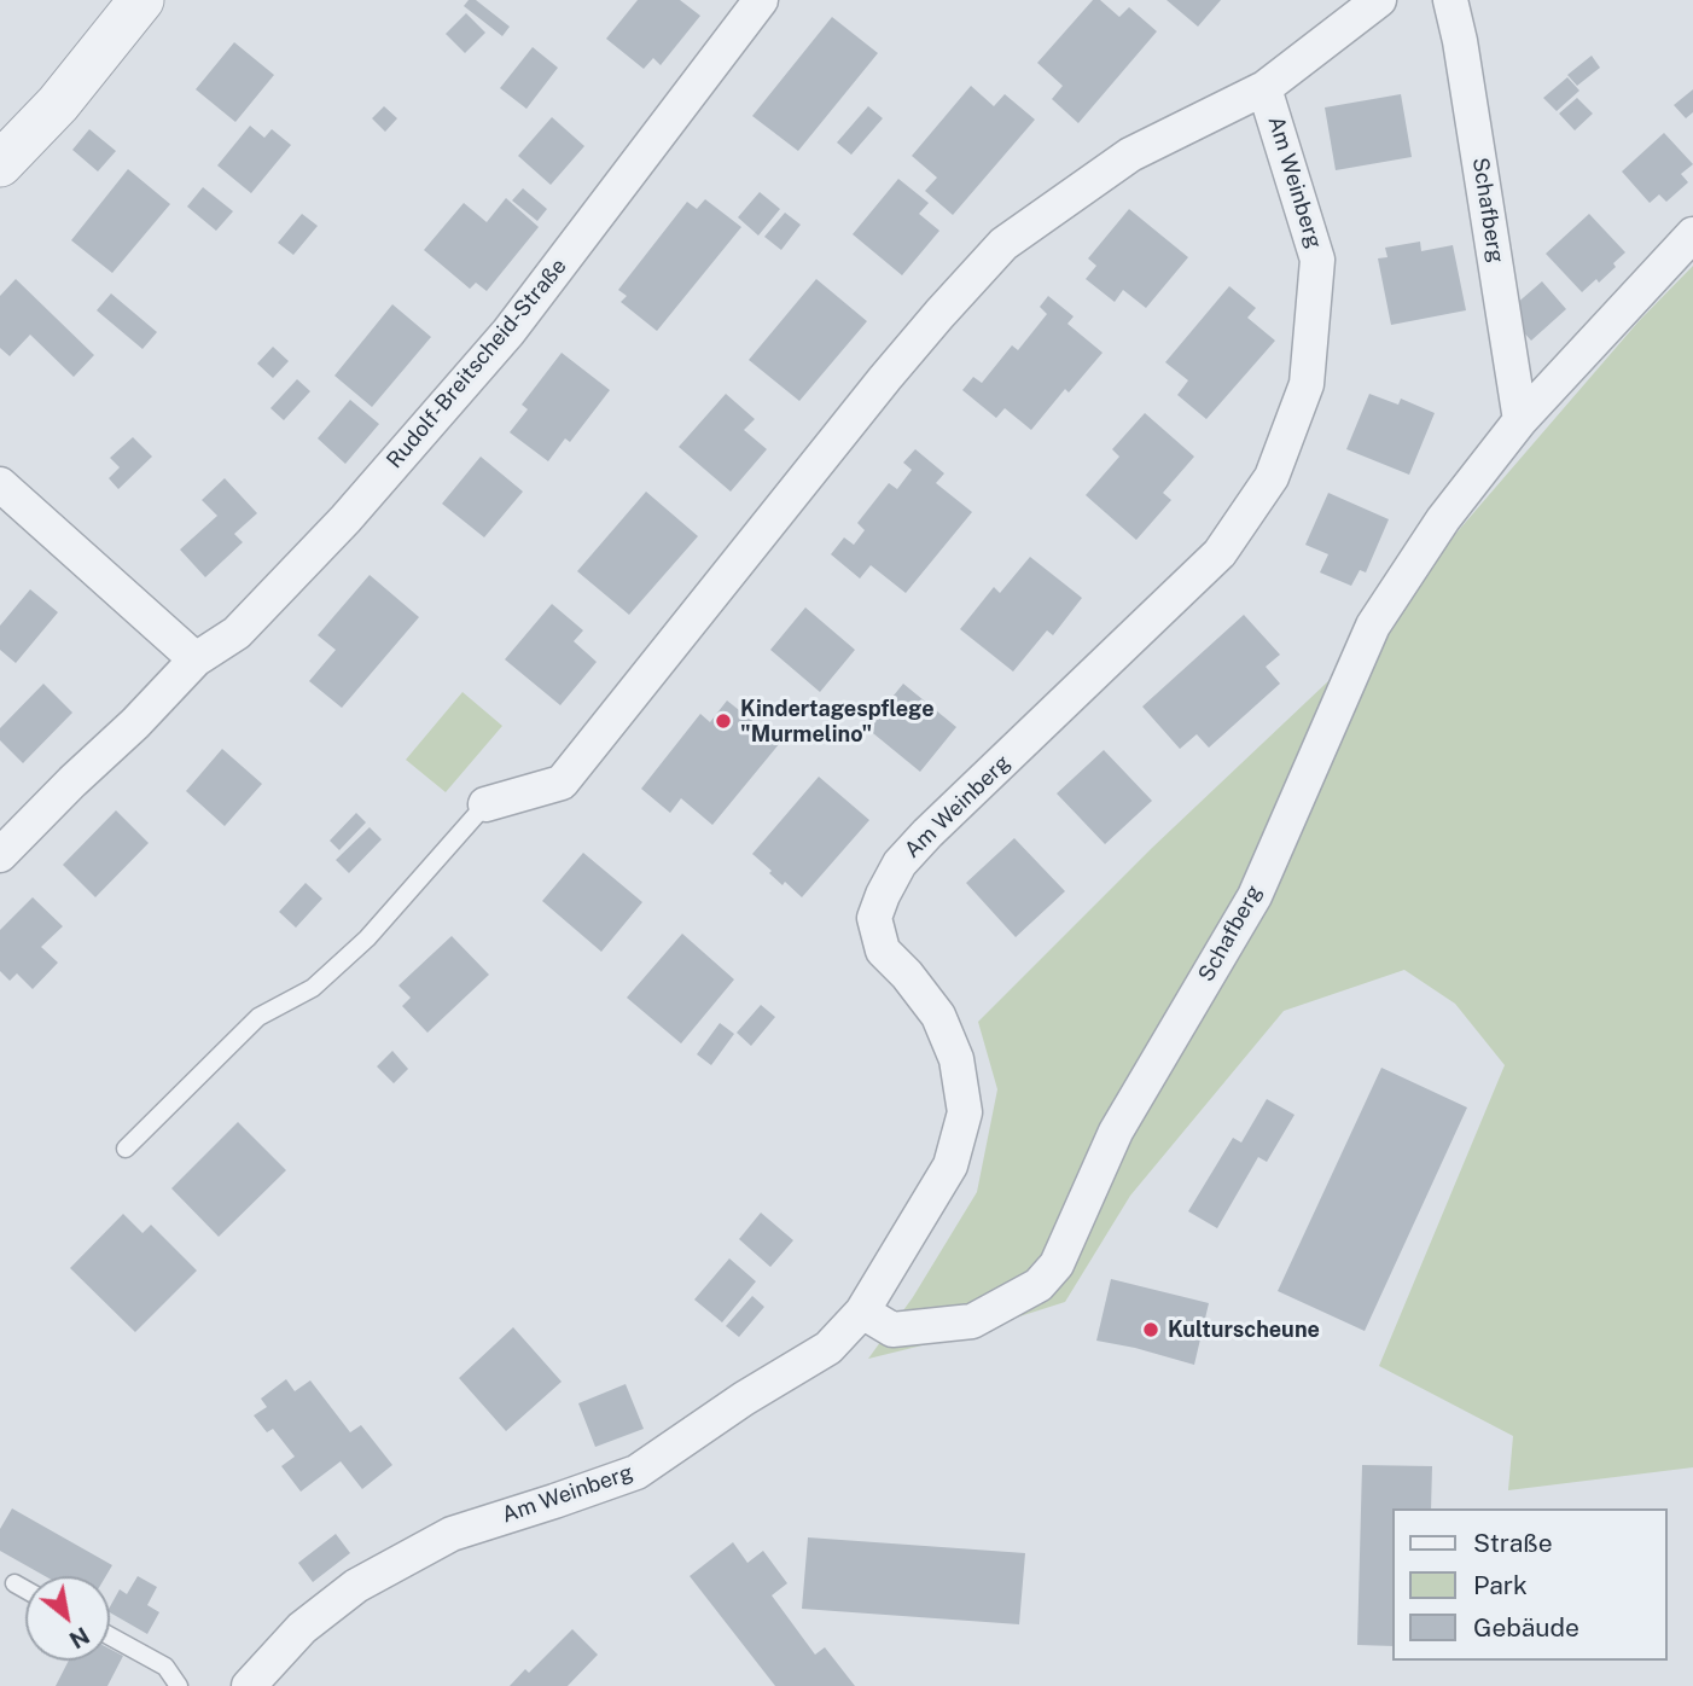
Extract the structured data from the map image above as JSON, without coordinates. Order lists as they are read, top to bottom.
{
  "streets": {
    "street": ["Am Weinberg", "Schafberg", "Rudolf-Breitscheid-Straße"]
  },
  "crossings": [
    ["Am Weinberg", "Schafberg"]
  ],
  "places": ["Kindertagespflege \"Murmelino\"", "Kulturscheune"],
  "legend": ["Straße", "Park", "Gebäude"],
  "north": "bottom right"
}
